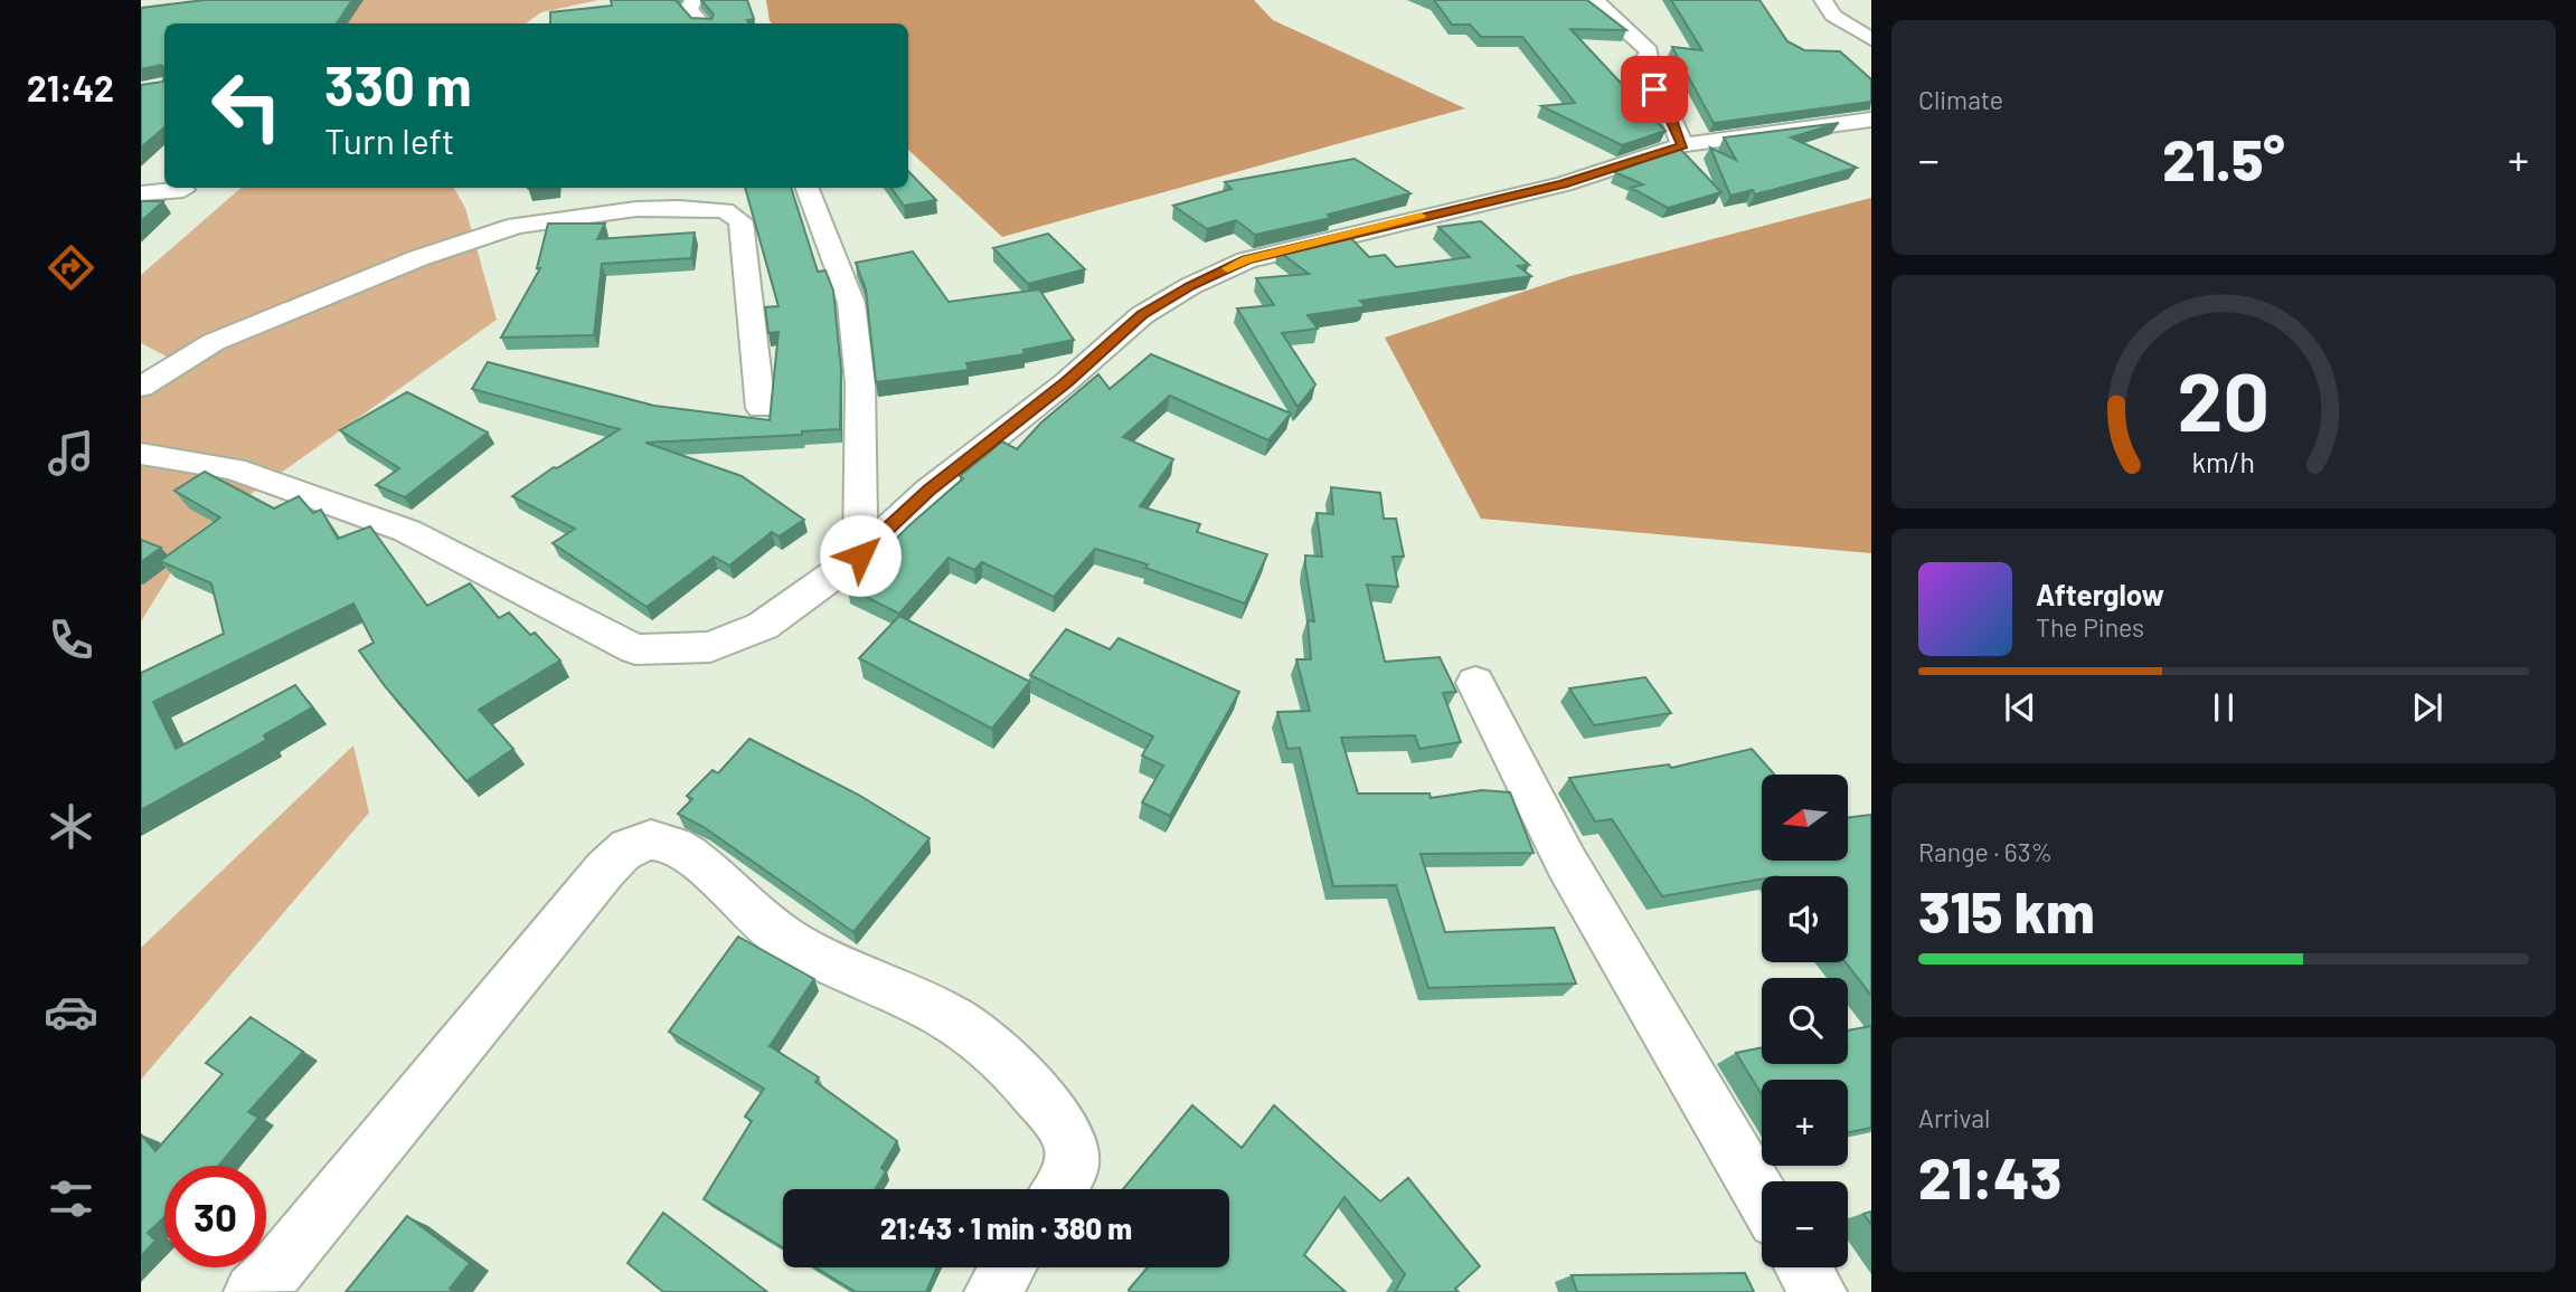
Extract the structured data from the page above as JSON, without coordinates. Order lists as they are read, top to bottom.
{
  "north": "left",
  "page": {
    "tabs": "21:42",
    "tile": [
      "Climate",
      ["Range · 63%", "315 km"],
      ["Arrival", "21:43"]
    ],
    "turn": ["330 m", "Turn left"],
    "heat": ["−", "21.5°", "+"],
    "song": ["Afterglow", "The Pines"],
    "map_buttons": ["+", "−"],
    "limit": "30",
    "trip": "21:43 · 1 min · 380 m",
    "gauge": ["20", "km/h"]
  }
}
